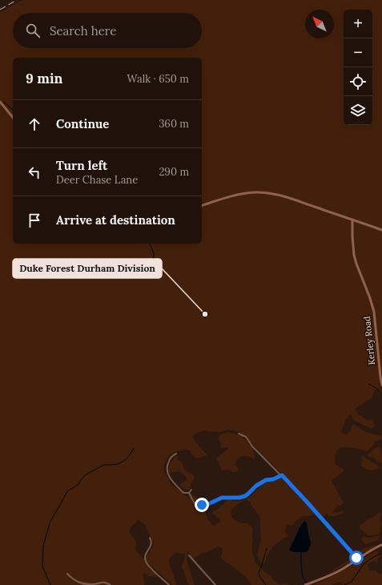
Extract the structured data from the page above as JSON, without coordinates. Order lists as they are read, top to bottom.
{
  "streets": {
    "street": ["Kerley Road"]
  },
  "places": ["Duke Forest Durham Division"],
  "north": "top left",
  "page": {
    "map_buttons": ["+", "−"],
    "search": "Search here",
    "heading": ["9 min", "Walk · 650 m"],
    "list": [
      ["Continue", "360 m"],
      ["Turn left", "Deer Chase Lane", "290 m"],
      "Arrive at destination"
    ]
  }
}
